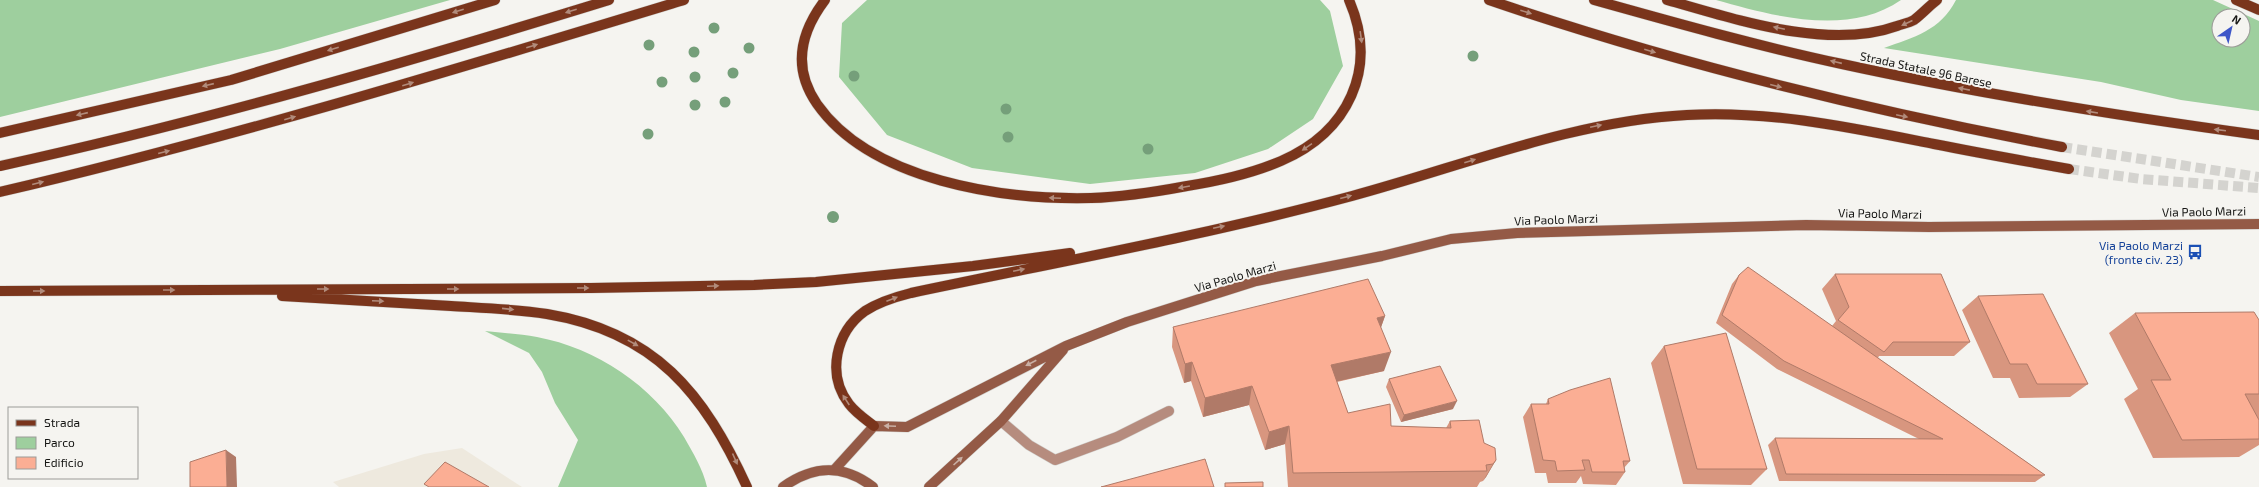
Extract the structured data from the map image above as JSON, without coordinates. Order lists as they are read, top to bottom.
{
  "streets": {
    "main road": ["Strada Statale 96 Barese"],
    "street": ["Via Paolo Marzi"]
  },
  "places": {
    "bus stop": ["Via Paolo Marzi (fronte civ. 23)"]
  },
  "legend": ["Strada", "Parco", "Edificio"],
  "north": "top right"
}
